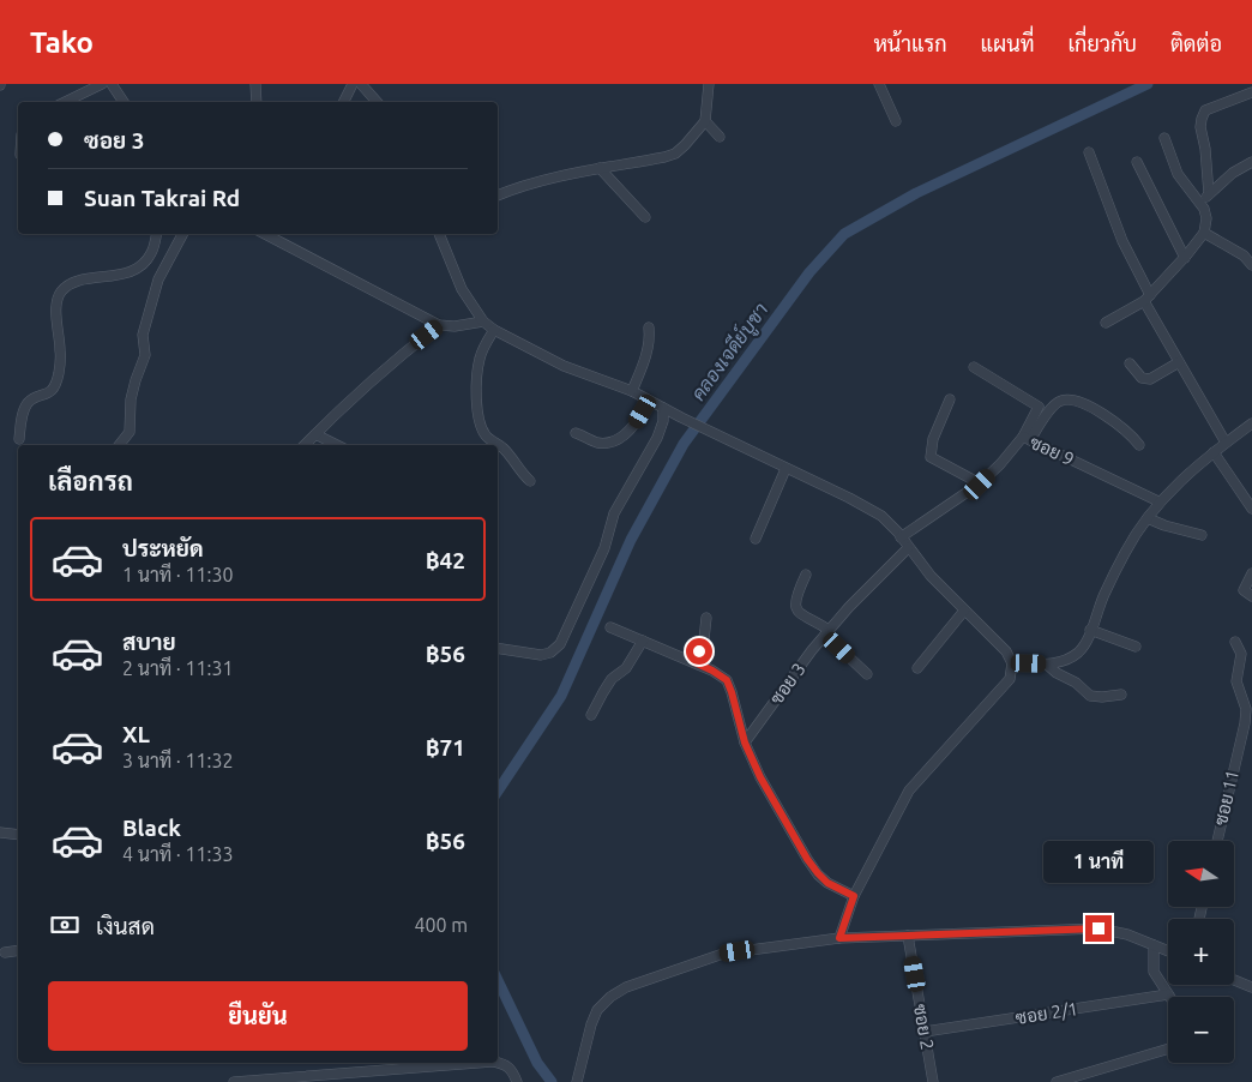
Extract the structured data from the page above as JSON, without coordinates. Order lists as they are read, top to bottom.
{
  "streets": {
    "street": [
      "ซอย 9",
      "ซอย 3",
      "ซอย 11",
      "ซอย 2/1",
      "ซอย 2"
    ]
  },
  "crossings": [
    ["ซอย 2/1", "ซอย 2"]
  ],
  "water": ["คลองเจดีย์บูชา"],
  "north": "left",
  "page": {
    "header": "Tako",
    "nav": [
      "หน้าแรก",
      "แผนที่",
      "เกี่ยวกับ",
      "ติดต่อ"
    ],
    "banner": ["ซอย 3", "Suan Takrai Rd"],
    "heading": "เลือกรถ",
    "list": [
      {
        "name": "ประหยัด",
        "note": "1 นาที · 11:30",
        "value": "฿42"
      },
      {
        "name": "สบาย",
        "note": "2 นาที · 11:31",
        "value": "฿56"
      },
      {
        "name": "XL",
        "note": "3 นาที · 11:32",
        "value": "฿71"
      },
      {
        "name": "Black",
        "note": "4 นาที · 11:33",
        "value": "฿56"
      }
    ],
    "map_buttons": ["+", "−"],
    "bubble": "1 นาที",
    "pay": ["เงินสด", "400 m"],
    "buttons": "ยืนยัน"
  }
}
